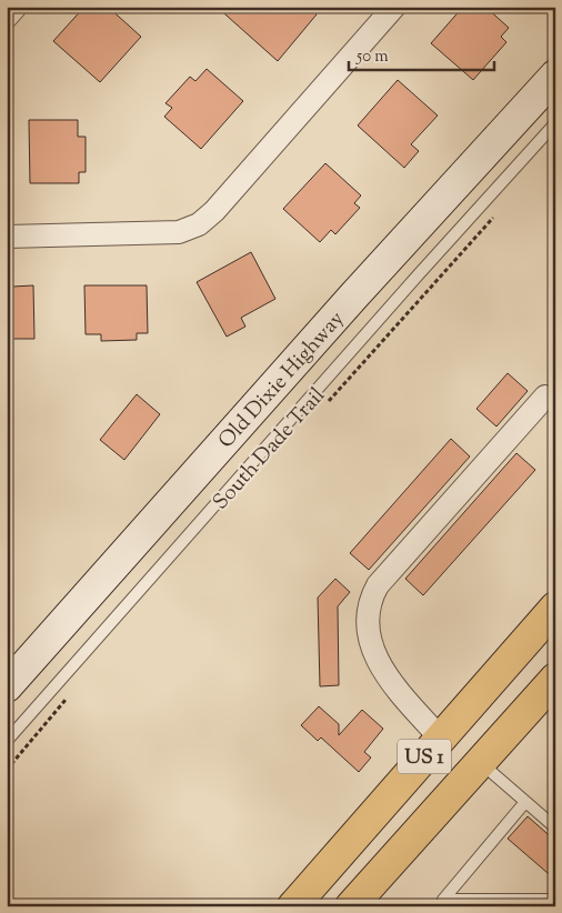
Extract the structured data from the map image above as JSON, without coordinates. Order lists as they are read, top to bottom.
{
  "streets": {
    "highway": ["US 1"],
    "street": ["Old Dixie Highway"],
    "path": ["South Dade Trail"]
  },
  "scale_bar": "50 m"
}
